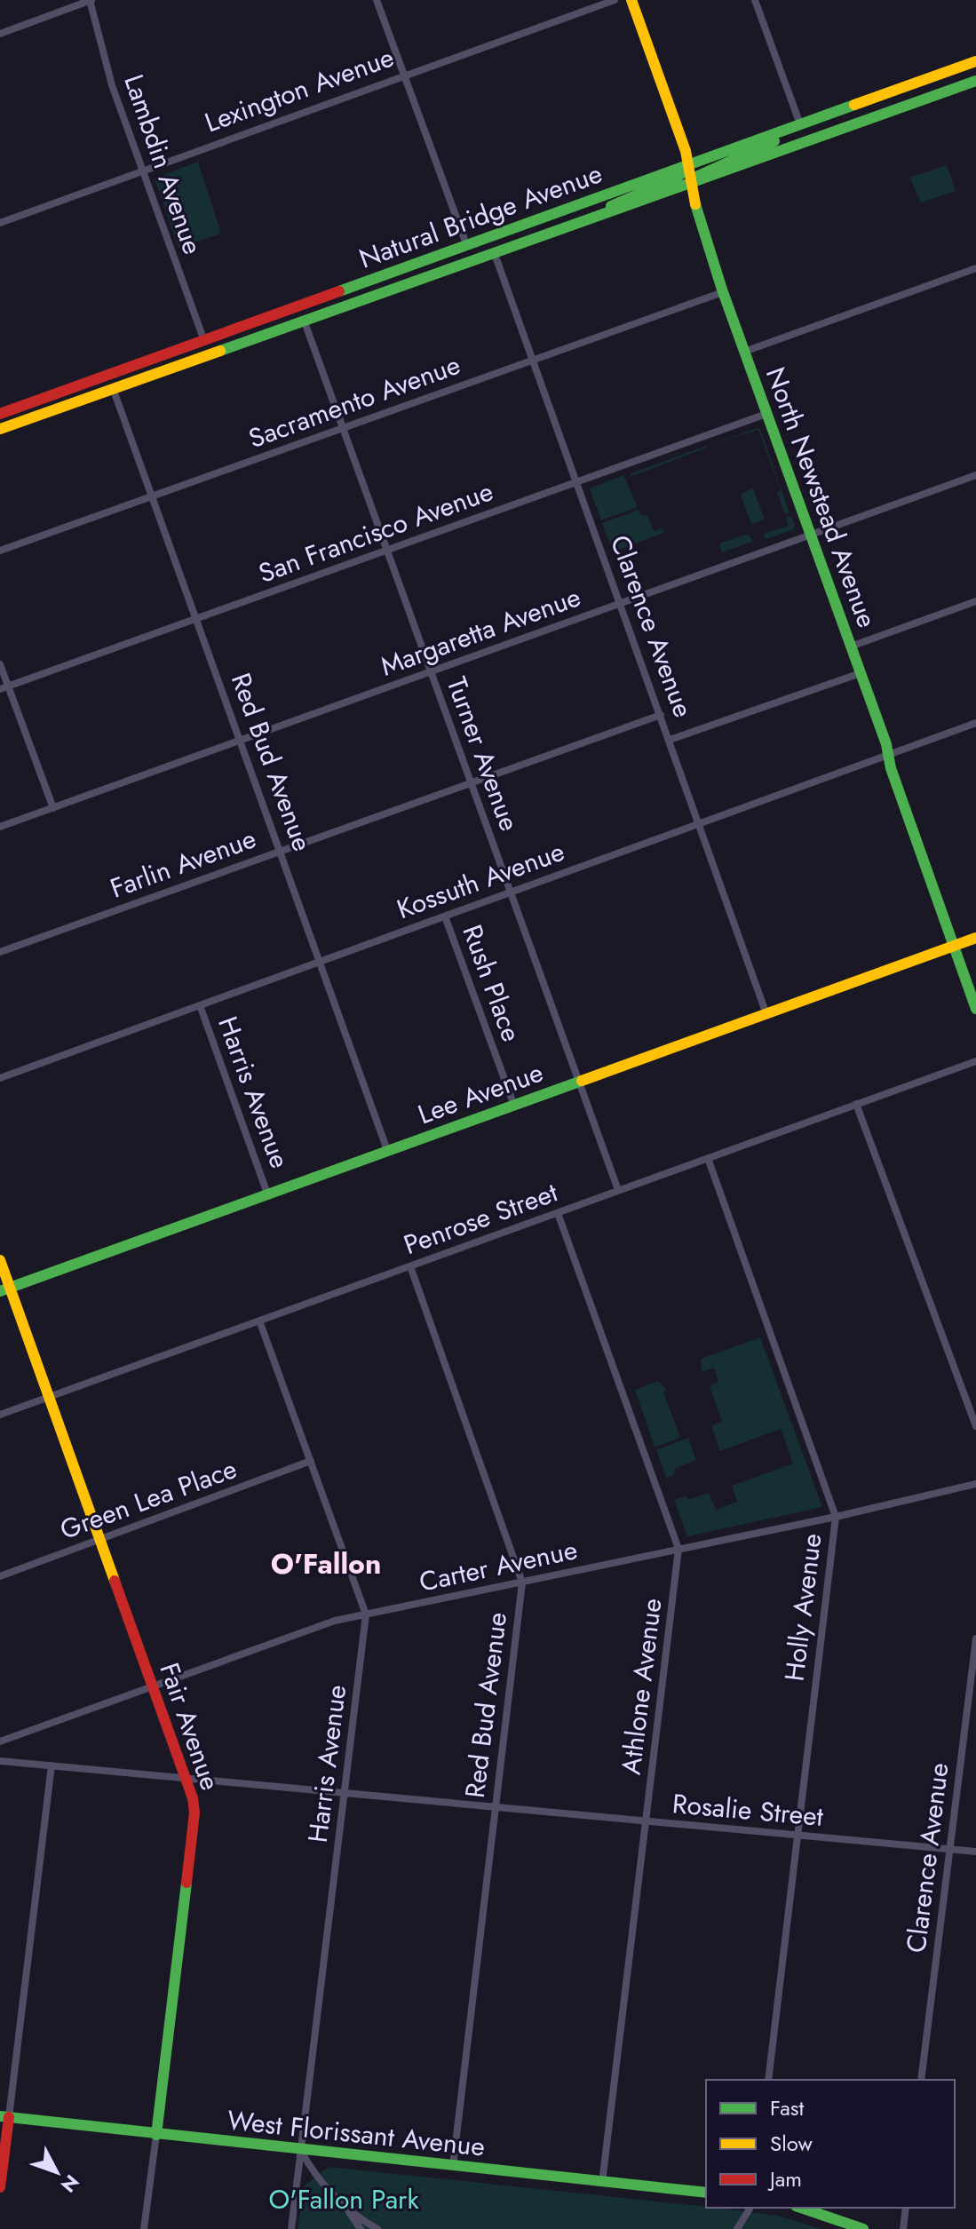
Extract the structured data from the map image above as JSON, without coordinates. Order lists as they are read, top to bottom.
{
  "streets": {
    "main road": [
      "Natural Bridge Avenue",
      "North Newstead Avenue",
      "Lee Avenue",
      "Fair Avenue",
      "West Florissant Avenue"
    ],
    "street": [
      "Lexington Avenue",
      "Lambdin Avenue",
      "Sacramento Avenue",
      "San Francisco Avenue",
      "Clarence Avenue",
      "Margaretta Avenue",
      "Turner Avenue",
      "Red Bud Avenue",
      "Farlin Avenue",
      "Kossuth Avenue",
      "Rush Place",
      "Harris Avenue",
      "Penrose Street",
      "Green Lea Place",
      "Carter Avenue",
      "Holly Avenue",
      "Athlone Avenue",
      "Rosalie Street"
    ]
  },
  "crossings": [
    ["Lexington Avenue", "Lambdin Avenue"],
    ["Lambdin Avenue", "Natural Bridge Avenue"],
    ["Natural Bridge Avenue", "North Newstead Avenue"],
    ["Natural Bridge Avenue", "Clarence Avenue"],
    ["Natural Bridge Avenue", "Turner Avenue"],
    ["Natural Bridge Avenue", "Red Bud Avenue"],
    ["Sacramento Avenue", "North Newstead Avenue"],
    ["Sacramento Avenue", "Clarence Avenue"],
    ["Sacramento Avenue", "Turner Avenue"],
    ["Sacramento Avenue", "Red Bud Avenue"],
    ["North Newstead Avenue", "San Francisco Avenue"],
    ["North Newstead Avenue", "Margaretta Avenue"],
    ["North Newstead Avenue", "Kossuth Avenue"],
    ["North Newstead Avenue", "Lee Avenue"],
    ["San Francisco Avenue", "Clarence Avenue"],
    ["San Francisco Avenue", "Turner Avenue"],
    ["San Francisco Avenue", "Red Bud Avenue"],
    ["Clarence Avenue", "Margaretta Avenue"],
    ["Clarence Avenue", "Farlin Avenue"],
    ["Clarence Avenue", "Kossuth Avenue"],
    ["Clarence Avenue", "Lee Avenue"],
    ["Clarence Avenue", "Rosalie Street"],
    ["Margaretta Avenue", "Turner Avenue"],
    ["Margaretta Avenue", "Red Bud Avenue"],
    ["Turner Avenue", "Farlin Avenue"],
    ["Turner Avenue", "Kossuth Avenue"],
    ["Turner Avenue", "Lee Avenue"],
    ["Red Bud Avenue", "Farlin Avenue"],
    ["Red Bud Avenue", "Kossuth Avenue"],
    ["Red Bud Avenue", "Lee Avenue"],
    ["Red Bud Avenue", "Penrose Street"],
    ["Red Bud Avenue", "Carter Avenue"],
    ["Red Bud Avenue", "Rosalie Street"],
    ["Red Bud Avenue", "West Florissant Avenue"],
    ["Kossuth Avenue", "Rush Place"],
    ["Kossuth Avenue", "Harris Avenue"],
    ["Rush Place", "Lee Avenue"],
    ["Harris Avenue", "Lee Avenue"],
    ["Harris Avenue", "Penrose Street"],
    ["Harris Avenue", "Green Lea Place"],
    ["Harris Avenue", "Carter Avenue"],
    ["Harris Avenue", "Rosalie Street"],
    ["Harris Avenue", "West Florissant Avenue"],
    ["Lee Avenue", "Fair Avenue"],
    ["Penrose Street", "Holly Avenue"],
    ["Penrose Street", "Athlone Avenue"],
    ["Penrose Street", "Fair Avenue"],
    ["Green Lea Place", "Fair Avenue"],
    ["Carter Avenue", "Holly Avenue"],
    ["Carter Avenue", "Athlone Avenue"],
    ["Carter Avenue", "Fair Avenue"],
    ["Holly Avenue", "Rosalie Street"],
    ["Athlone Avenue", "Rosalie Street"],
    ["Athlone Avenue", "West Florissant Avenue"],
    ["Fair Avenue", "Rosalie Street"],
    ["Fair Avenue", "West Florissant Avenue"]
  ],
  "districts": ["O'Fallon"],
  "parks": ["O'Fallon Park"],
  "legend": ["Fast", "Slow", "Jam"],
  "north": "bottom right"
}
